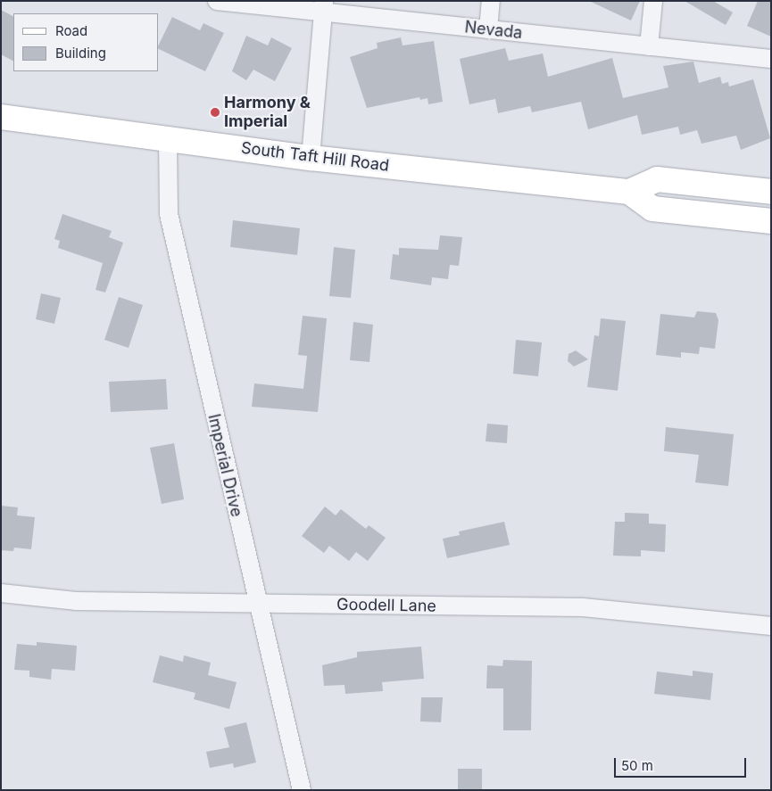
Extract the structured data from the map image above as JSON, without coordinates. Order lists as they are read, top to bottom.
{
  "streets": {
    "main road": ["South Taft Hill Road"],
    "street": ["Nevada", "Imperial Drive", "Goodell Lane"]
  },
  "crossings": [
    ["South Taft Hill Road", "Imperial Drive"],
    ["Imperial Drive", "Goodell Lane"]
  ],
  "places": ["Harmony & Imperial"],
  "legend": ["Road", "Building"],
  "scale_bar": "50 m"
}
